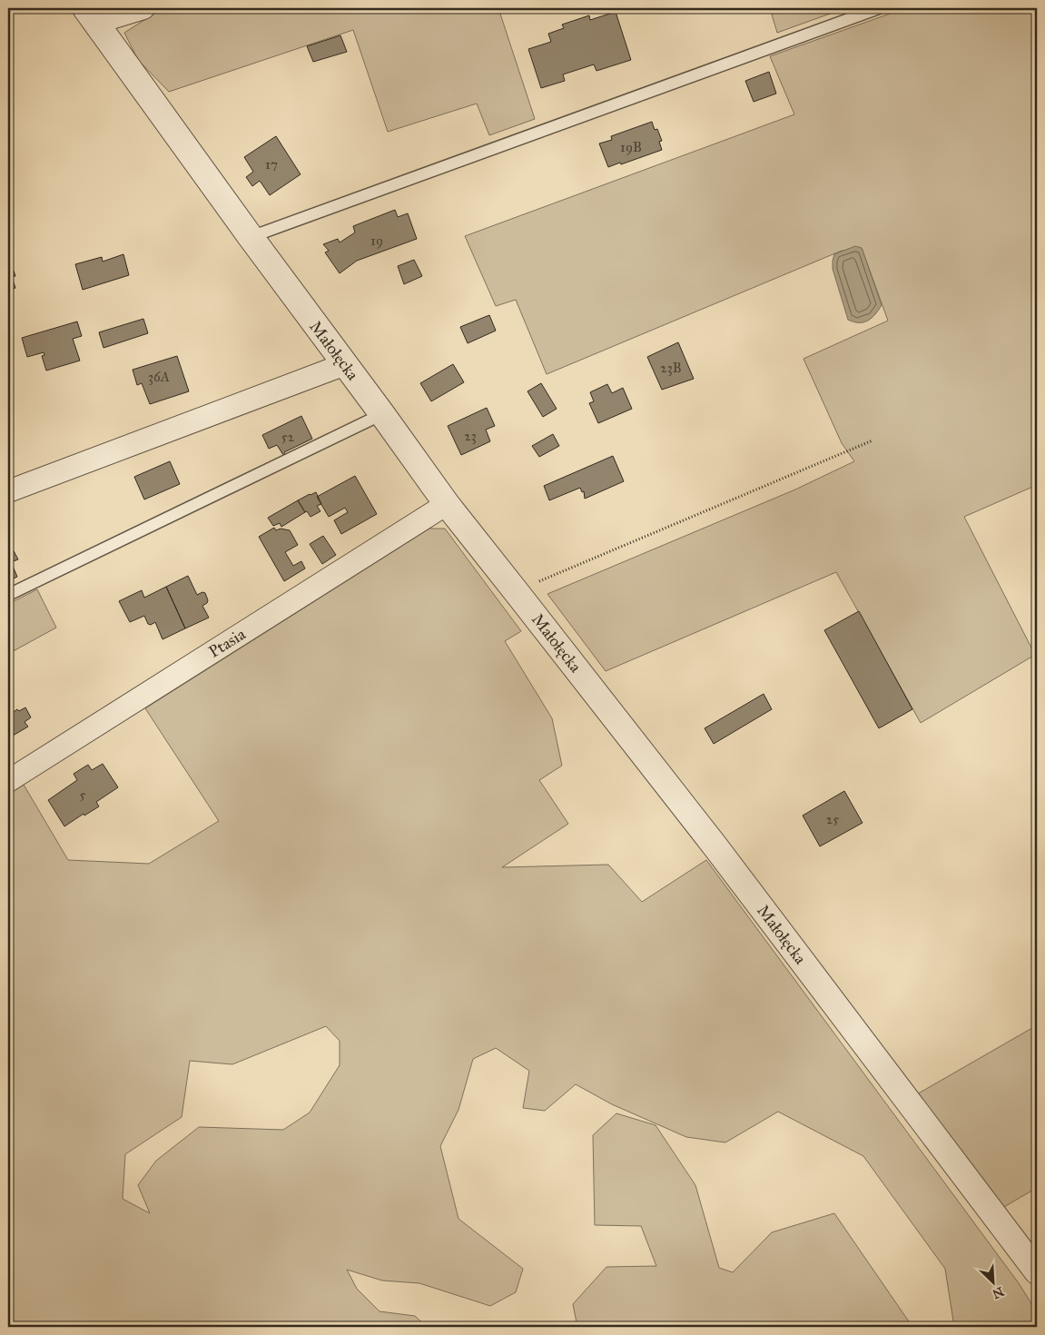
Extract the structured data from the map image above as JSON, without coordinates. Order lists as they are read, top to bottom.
{
  "streets": {
    "street": ["Małołęcka", "Ptasia"]
  },
  "crossings": [
    ["Małołęcka", "Ptasia"]
  ],
  "house_numbers": [
    "19B",
    "17",
    "19",
    "23B",
    "36A",
    "23",
    "52",
    "5",
    "25"
  ],
  "north": "bottom right"
}
